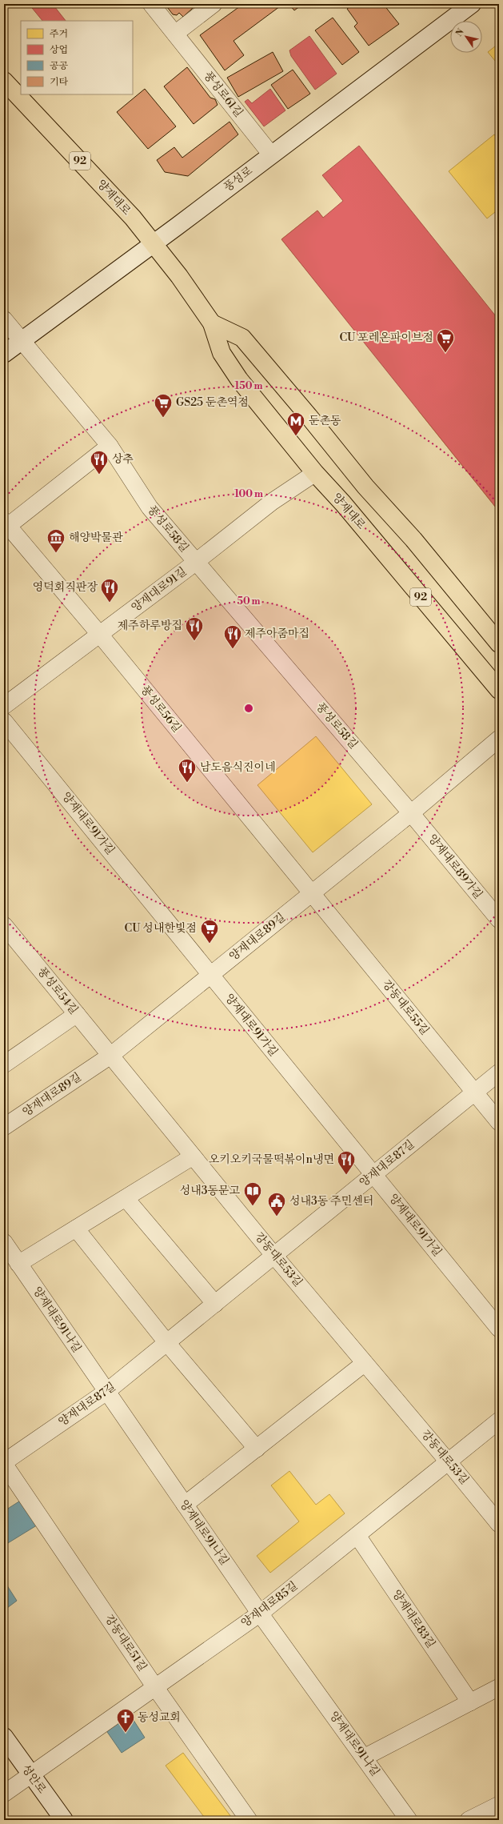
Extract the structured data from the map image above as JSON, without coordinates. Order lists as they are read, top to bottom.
{
  "streets": {
    "main road": [
      "92",
      "풍성로",
      "양재대로",
      "성안로"
    ],
    "street": [
      "풍성로61길",
      "풍성로58길",
      "양재대로91길",
      "풍성로56길",
      "양재대로91가길",
      "양재대로89가길",
      "양재대로89길",
      "풍성로54길",
      "강동대로55길",
      "양재대로87길",
      "강동대로53길",
      "양재대로91나길",
      "양재대로85길",
      "양재대로83길",
      "강동대로51길"
    ]
  },
  "crossings": [
    ["풍성로61길", "풍성로"],
    ["풍성로", "양재대로"],
    ["풍성로", "풍성로58길"],
    ["양재대로", "양재대로91길"],
    ["풍성로58길", "양재대로91길"],
    ["풍성로58길", "풍성로56길"],
    ["풍성로58길", "양재대로89가길"],
    ["풍성로58길", "양재대로89길"],
    ["양재대로91길", "풍성로56길"],
    ["풍성로56길", "양재대로89길"],
    ["풍성로56길", "강동대로55길"],
    ["양재대로91가길", "양재대로89길"],
    ["양재대로91가길", "양재대로87길"],
    ["양재대로89가길", "양재대로89길"],
    ["양재대로89길", "풍성로54길"],
    ["양재대로89길", "강동대로55길"],
    ["양재대로89길", "강동대로53길"],
    ["풍성로54길", "강동대로53길"],
    ["강동대로55길", "양재대로87길"],
    ["양재대로87길", "강동대로53길"],
    ["양재대로87길", "양재대로91나길"],
    ["양재대로87길", "강동대로51길"],
    ["강동대로53길", "양재대로85길"],
    ["양재대로91나길", "양재대로85길"],
    ["양재대로85길", "양재대로83길"],
    ["양재대로85길", "강동대로51길"],
    ["양재대로85길", "성안로"]
  ],
  "places": {
    "supermarket": ["CU 포레온파이브점", "GS25 둔촌역점", "CU 성내한빛점"],
    "metro station": ["둔촌동"],
    "restaurant": [
      "상추",
      "영덕회직판장",
      "제주하루방집",
      "제주아줌마집",
      "남도음식진이네",
      "오키오키국물떡볶이n냉면"
    ],
    "museum": ["해양박물관"],
    "library": ["성내3동문고"],
    "public building": ["성내3동 주민센터"],
    "church": ["동성교회"]
  },
  "legend": [
    "주거",
    "상업",
    "공공",
    "기타"
  ],
  "north": "top left",
  "rings": ["150 m", "100 m", "50 m"]
}
